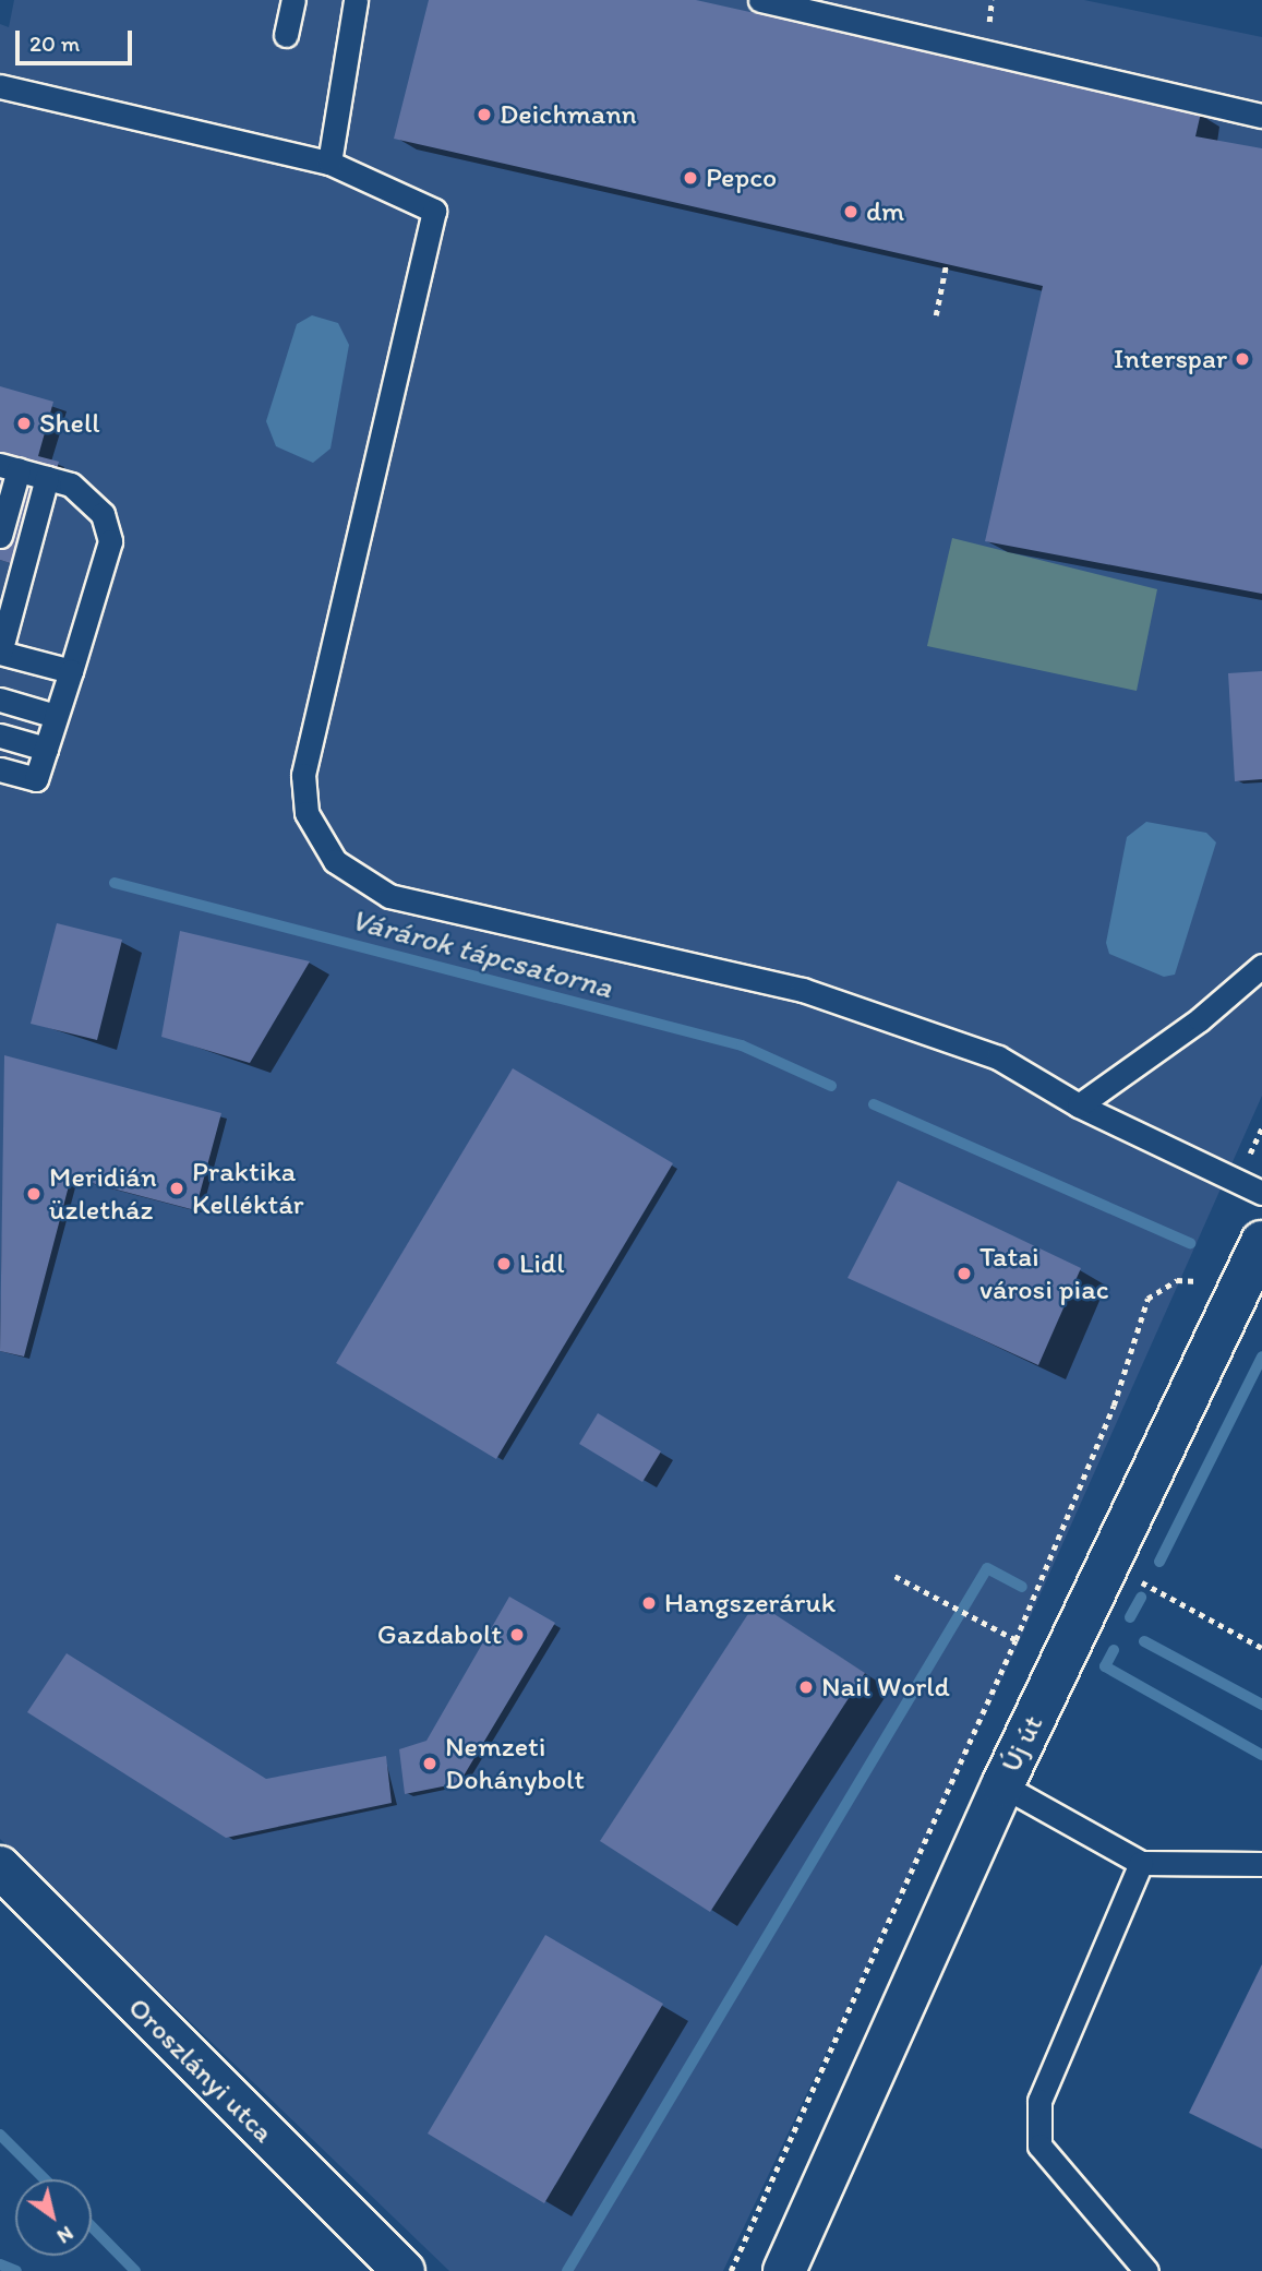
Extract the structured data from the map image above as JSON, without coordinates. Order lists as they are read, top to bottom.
{
  "streets": {
    "street": ["Új út", "Oroszlányi utca"]
  },
  "water": ["Várárok tápcsatorna"],
  "places": [
    "Deichmann",
    "Pepco",
    "dm",
    "Interspar",
    "Shell",
    "Praktika Kelléktár",
    "Meridián üzletház",
    "Lidl",
    "Tatai városi piac",
    "Hangszeráruk",
    "Gazdabolt",
    "Nail World",
    "Nemzeti Dohánybolt"
  ],
  "scale_bar": "20 m",
  "north": "bottom right"
}
